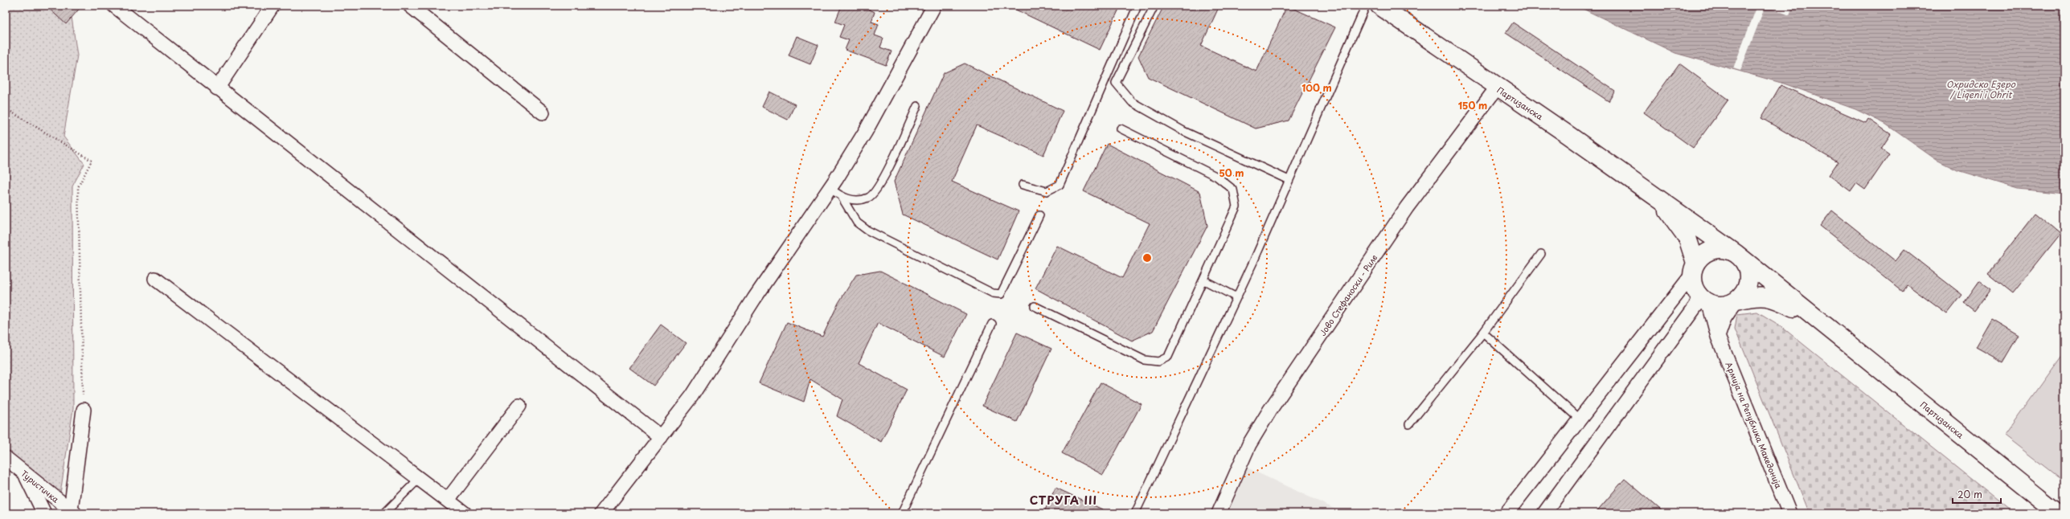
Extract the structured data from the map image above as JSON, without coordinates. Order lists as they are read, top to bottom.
{
  "streets": {
    "main road": ["Партизанска"],
    "street": ["Јово Стефаноски - Риле", "Армија на Република Македонија", "Туристичка"]
  },
  "crossings": [
    ["Партизанска", "Јово Стефаноски - Риле"],
    ["Партизанска", "Армија на Република Македонија"]
  ],
  "districts": ["СТРУГА III"],
  "water": ["Охридско Езеро / Liqeni i Ohrit"],
  "scale_bar": "20 m",
  "rings": ["100 m", "150 m", "50 m"]
}
